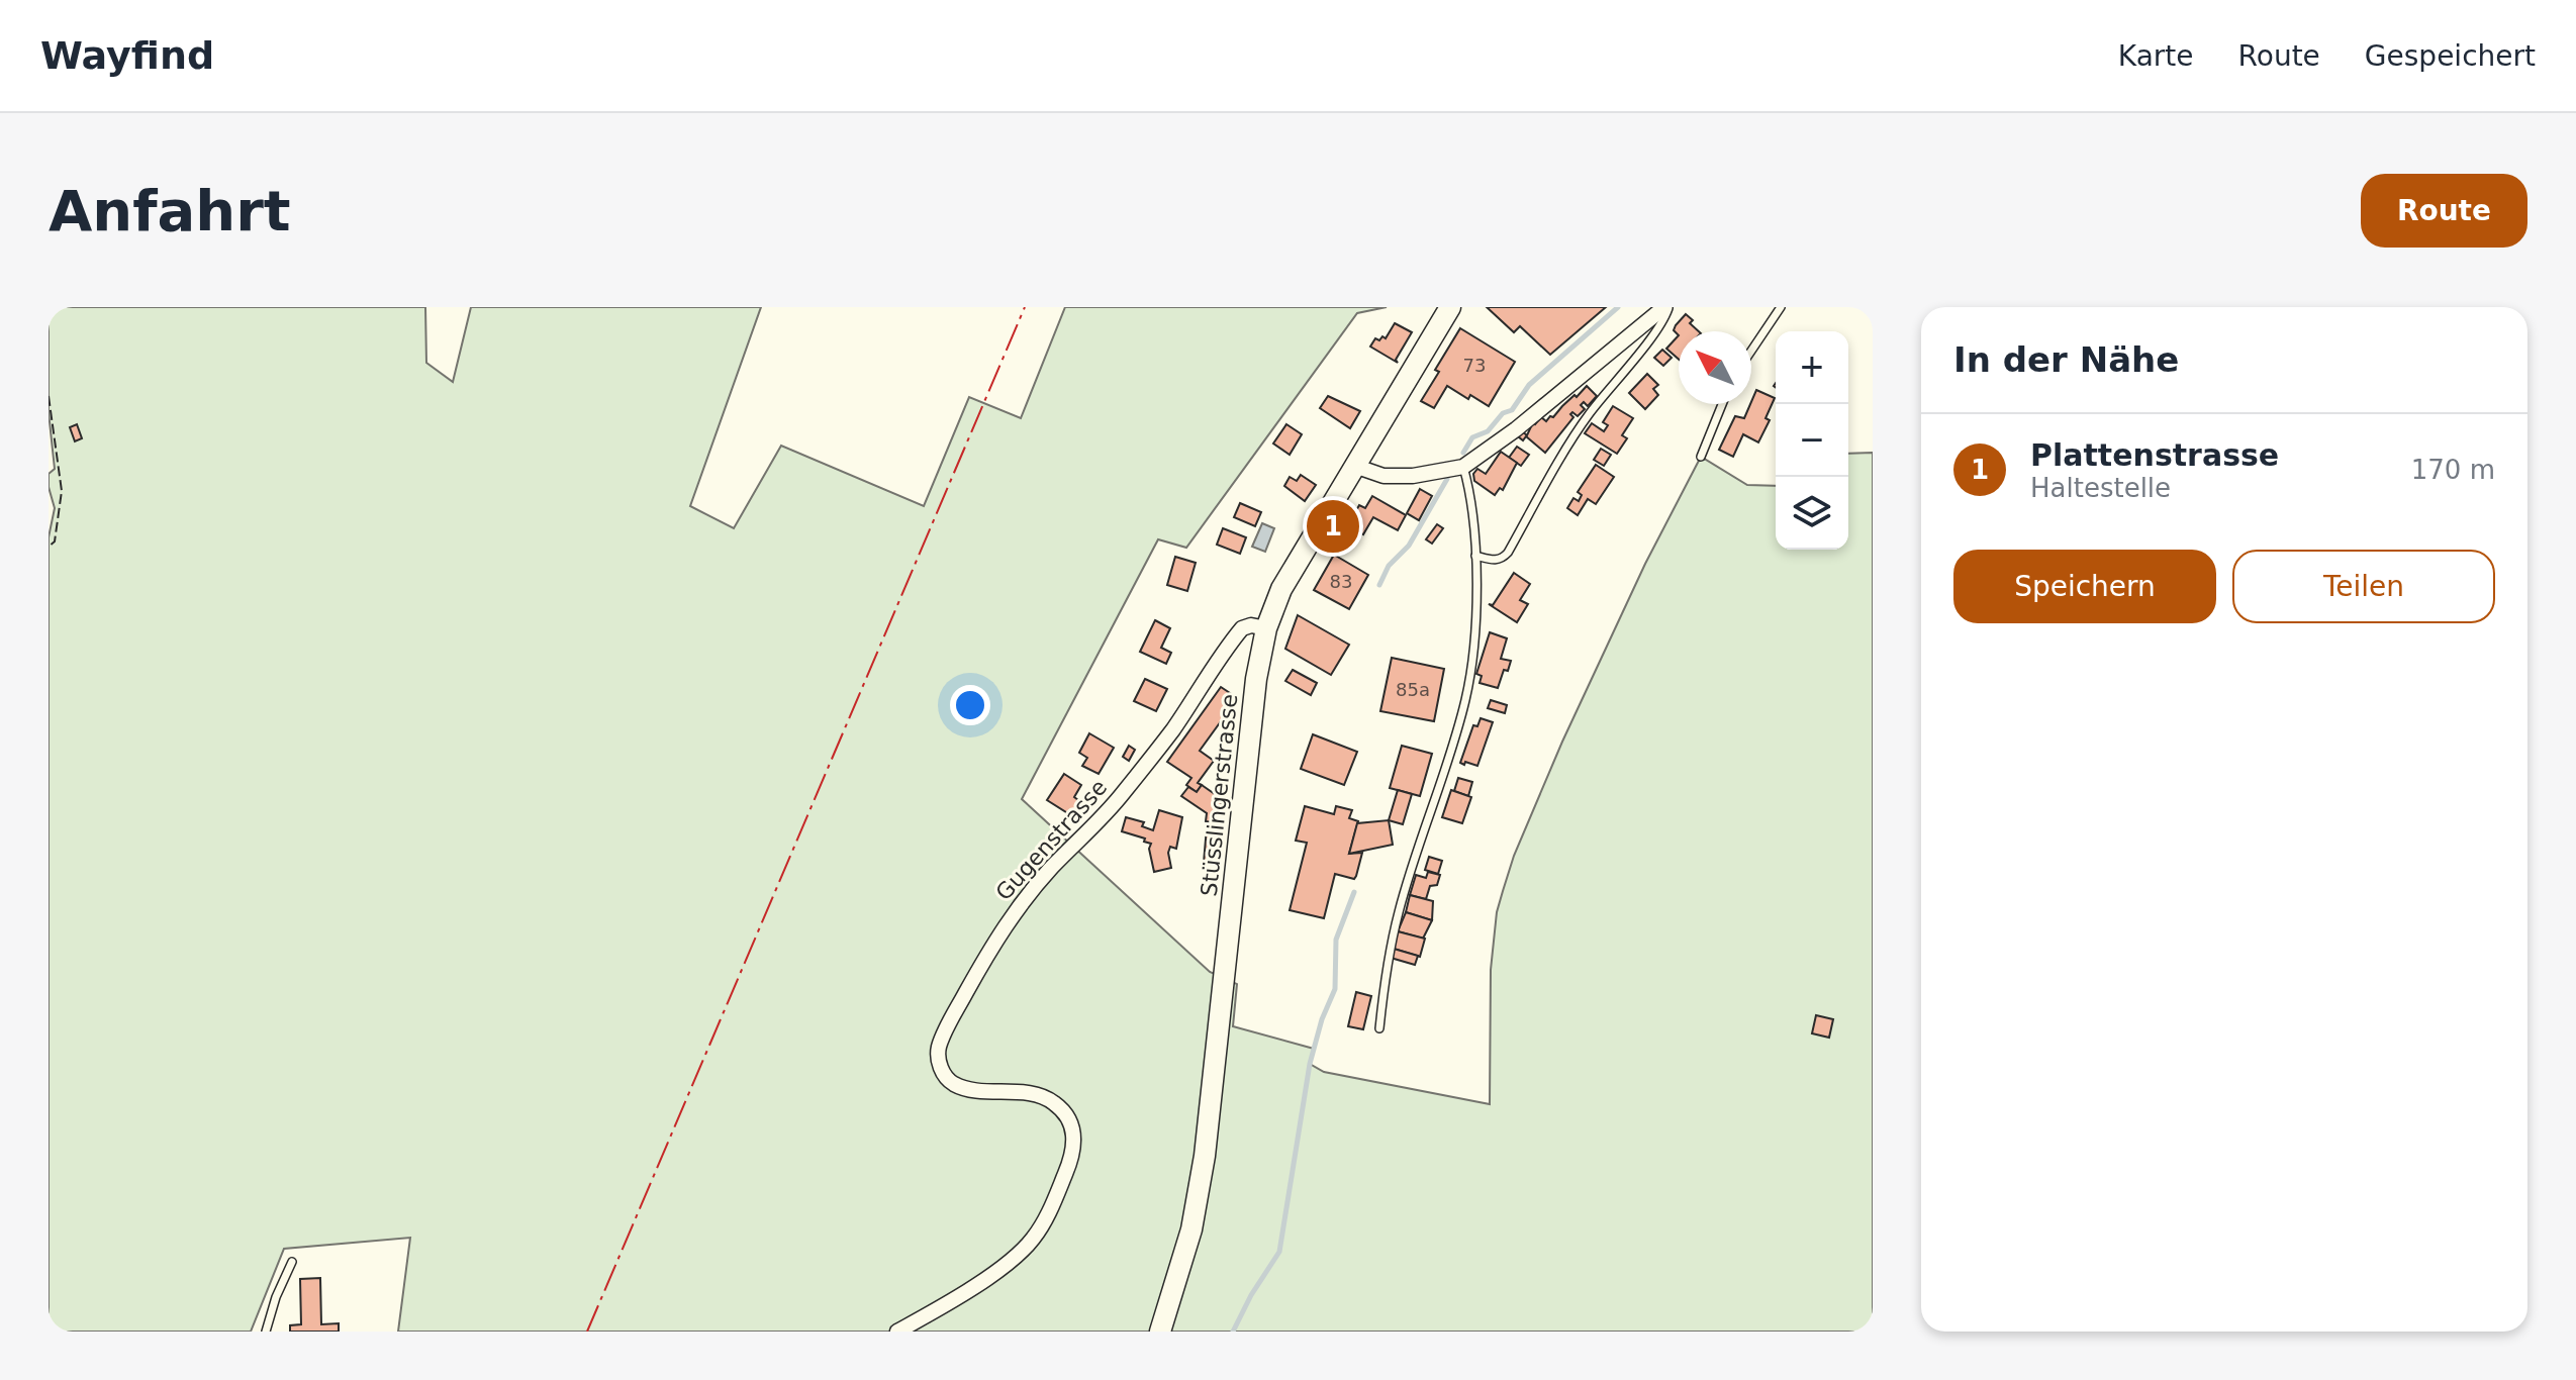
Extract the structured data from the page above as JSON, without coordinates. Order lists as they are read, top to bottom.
{
  "streets": {
    "street": ["Stüsslingerstrasse", "Gugenstrasse"]
  },
  "crossings": [
    ["Stüsslingerstrasse", "Gugenstrasse"]
  ],
  "house_numbers": ["73", "83", "85a"],
  "north": "top left",
  "page": {
    "header": "Wayfind",
    "nav": ["Karte", "Route", "Gespeichert"],
    "buttons": [
      "Route",
      ["Speichern", "Teilen"]
    ],
    "title": "Anfahrt",
    "heading": "In der Nähe",
    "map_buttons": ["+", "−"],
    "list": [
      {
        "mark": "1",
        "name": "Plattenstrasse",
        "note": "Haltestelle",
        "value": "170 m"
      }
    ],
    "pins": "1"
  }
}
